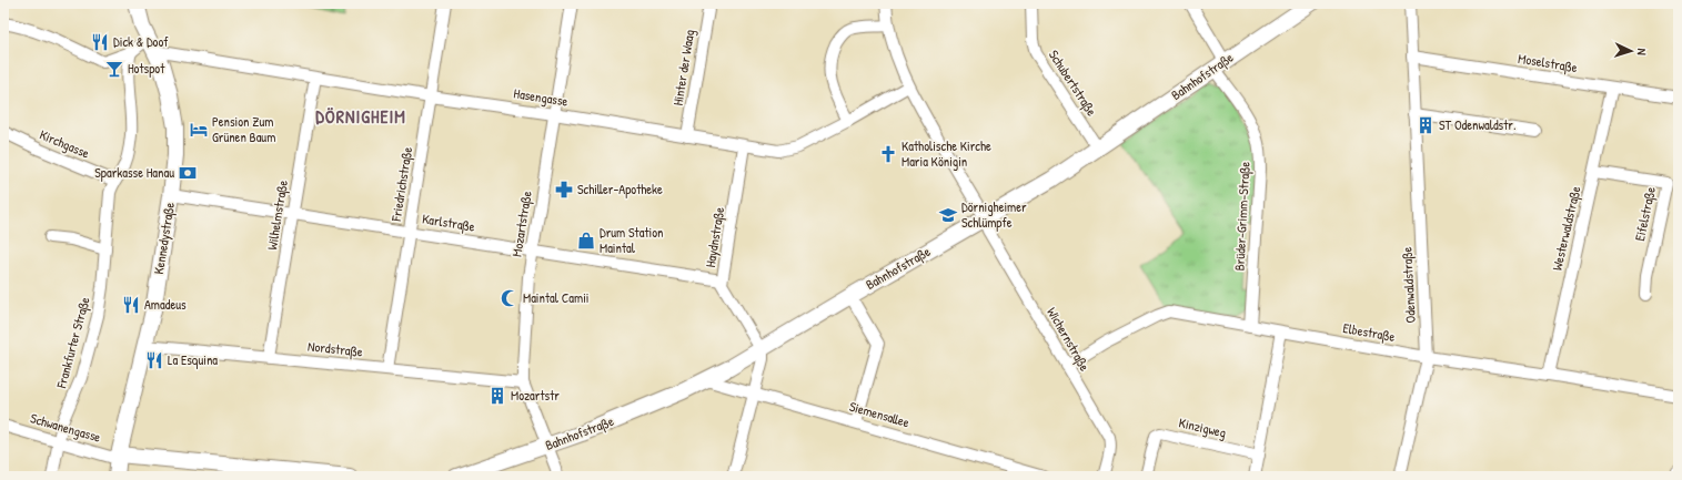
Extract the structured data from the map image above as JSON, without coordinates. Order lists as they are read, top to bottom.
{
  "streets": {
    "street": [
      "Moselstraße",
      "Hinter der Waag",
      "Bahnhofstraße",
      "Schubertstraße",
      "Hasengasse",
      "Kirchgasse",
      "Friedrichstraße",
      "Eifelstraße",
      "Wilhelmstraße",
      "Brüder-Grimm-Straße",
      "Karlstraße",
      "Mozartstraße",
      "Westerwaldstraße",
      "Haydnstraße",
      "Kennedystraße",
      "Odenwaldstraße",
      "Elbestraße",
      "Wichernstraße",
      "Frankfurter Straße",
      "Nordstraße",
      "Siemensallee",
      "Schwanengasse",
      "Kinzigweg"
    ]
  },
  "crossings": [
    ["Moselstraße", "Westerwaldstraße"],
    ["Moselstraße", "Odenwaldstraße"],
    ["Hinter der Waag", "Hasengasse"],
    ["Bahnhofstraße", "Schubertstraße"],
    ["Bahnhofstraße", "Brüder-Grimm-Straße"],
    ["Bahnhofstraße", "Mozartstraße"],
    ["Bahnhofstraße", "Haydnstraße"],
    ["Bahnhofstraße", "Wichernstraße"],
    ["Bahnhofstraße", "Siemensallee"],
    ["Hasengasse", "Friedrichstraße"],
    ["Hasengasse", "Wilhelmstraße"],
    ["Hasengasse", "Mozartstraße"],
    ["Hasengasse", "Haydnstraße"],
    ["Hasengasse", "Kennedystraße"],
    ["Hasengasse", "Wichernstraße"],
    ["Kirchgasse", "Frankfurter Straße"],
    ["Friedrichstraße", "Karlstraße"],
    ["Friedrichstraße", "Nordstraße"],
    ["Eifelstraße", "Westerwaldstraße"],
    ["Wilhelmstraße", "Karlstraße"],
    ["Wilhelmstraße", "Nordstraße"],
    ["Brüder-Grimm-Straße", "Elbestraße"],
    ["Karlstraße", "Mozartstraße"],
    ["Karlstraße", "Haydnstraße"],
    ["Karlstraße", "Kennedystraße"],
    ["Mozartstraße", "Nordstraße"],
    ["Westerwaldstraße", "Elbestraße"],
    ["Kennedystraße", "Nordstraße"],
    ["Kennedystraße", "Schwanengasse"],
    ["Odenwaldstraße", "Elbestraße"],
    ["Elbestraße", "Wichernstraße"],
    ["Frankfurter Straße", "Schwanengasse"]
  ],
  "districts": ["DÖRNIGHEIM"],
  "places": {
    "restaurant": ["Dick & Doof", "Amadeus", "La Esquina"],
    "bar": ["Hotspot"],
    "building": ["ST Odenwaldstr.", "Mozartstr"],
    "hotel": ["Pension Zum Grünen Baum"],
    "church": ["Katholische Kirche Maria Königin"],
    "bank": ["Sparkasse Hanau"],
    "pharmacy": ["Schiller-Apotheke"],
    "school or university": ["Dörnigheimer Schlümpfe"],
    "shop": ["Drum Station Maintal"],
    "mosque": ["Maintal Camii"]
  },
  "north": "right"
}
